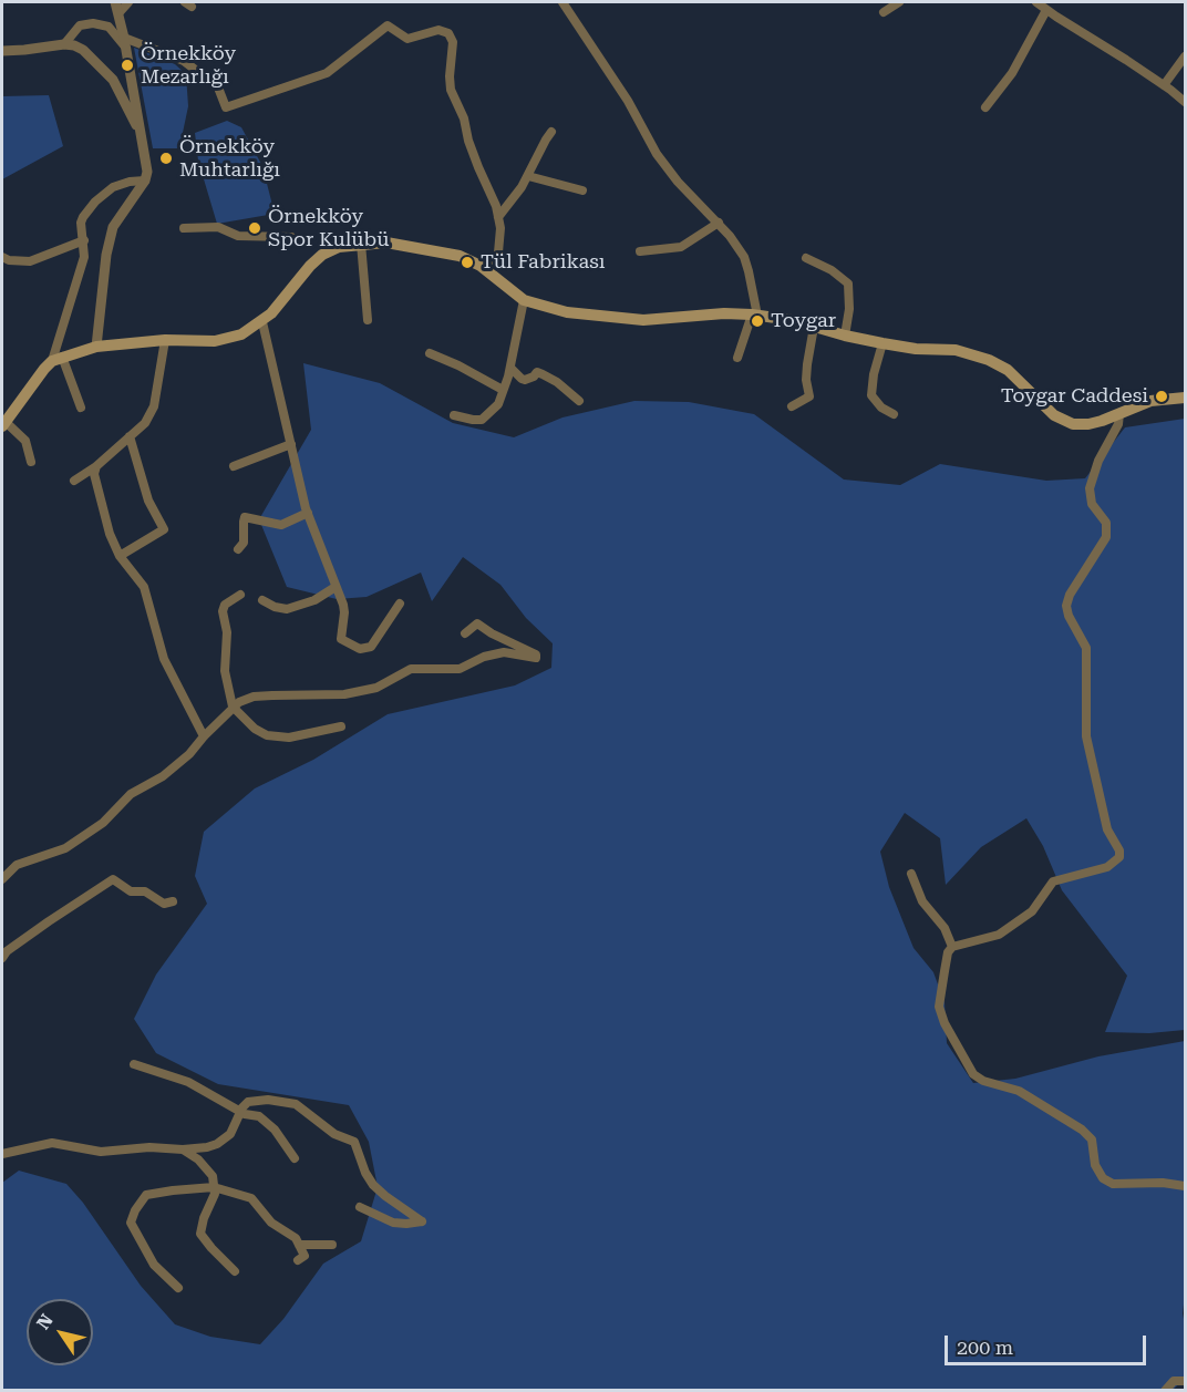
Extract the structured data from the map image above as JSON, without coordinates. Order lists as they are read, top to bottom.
{
  "places": [
    "Örnekköy Mezarlığı",
    "Örnekköy Muhtarlığı",
    "Örnekköy Spor Kulübü",
    "Tül Fabrikası",
    "Toygar",
    "Toygar Caddesi"
  ],
  "scale_bar": "200 m",
  "north": "top left"
}
